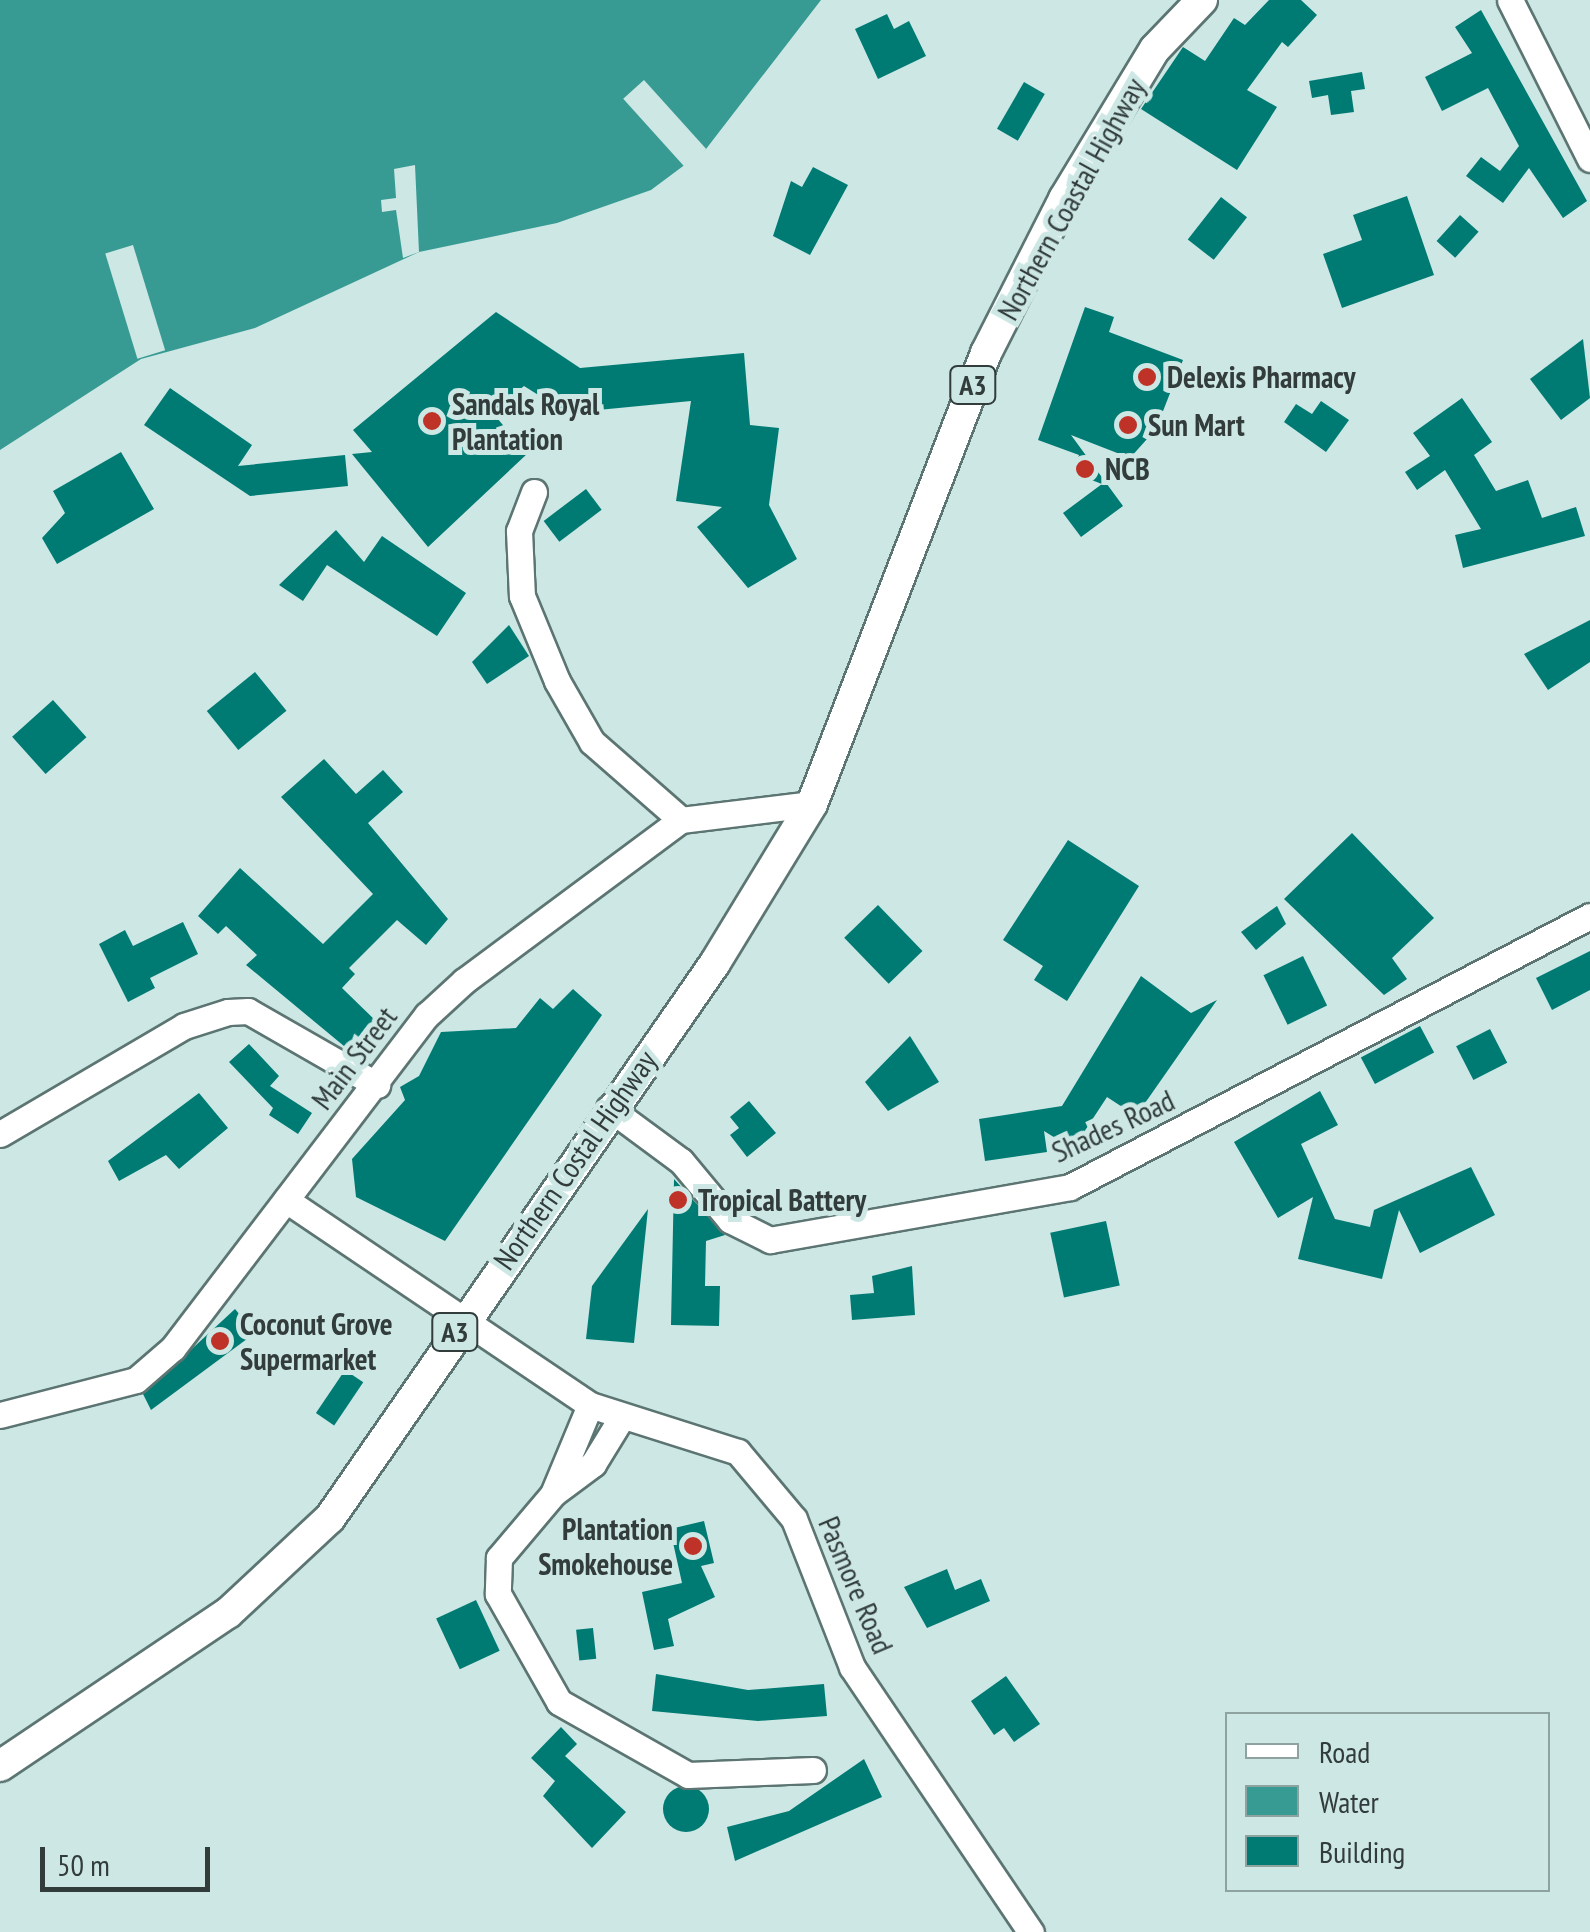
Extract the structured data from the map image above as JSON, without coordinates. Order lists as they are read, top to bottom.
{
  "streets": {
    "main road": ["Northern Coastal Highway", "A3", "Northern Costal Highway"],
    "street": ["Main Street", "Shades Road", "Pasmore Road"]
  },
  "crossings": [
    ["Northern Coastal Highway", "Main Street"],
    ["Northern Coastal Highway", "Northern Costal Highway"],
    ["Main Street", "Northern Costal Highway"],
    ["Main Street", "Pasmore Road"],
    ["Shades Road", "Northern Costal Highway"],
    ["Northern Costal Highway", "Pasmore Road"]
  ],
  "places": [
    "Delexis Pharmacy",
    "Sandals Royal Plantation",
    "Sun Mart",
    "NCB",
    "Tropical Battery",
    "Coconut Grove Supermarket",
    "Plantation Smokehouse"
  ],
  "legend": ["Road", "Water", "Building"],
  "scale_bar": "50 m"
}
